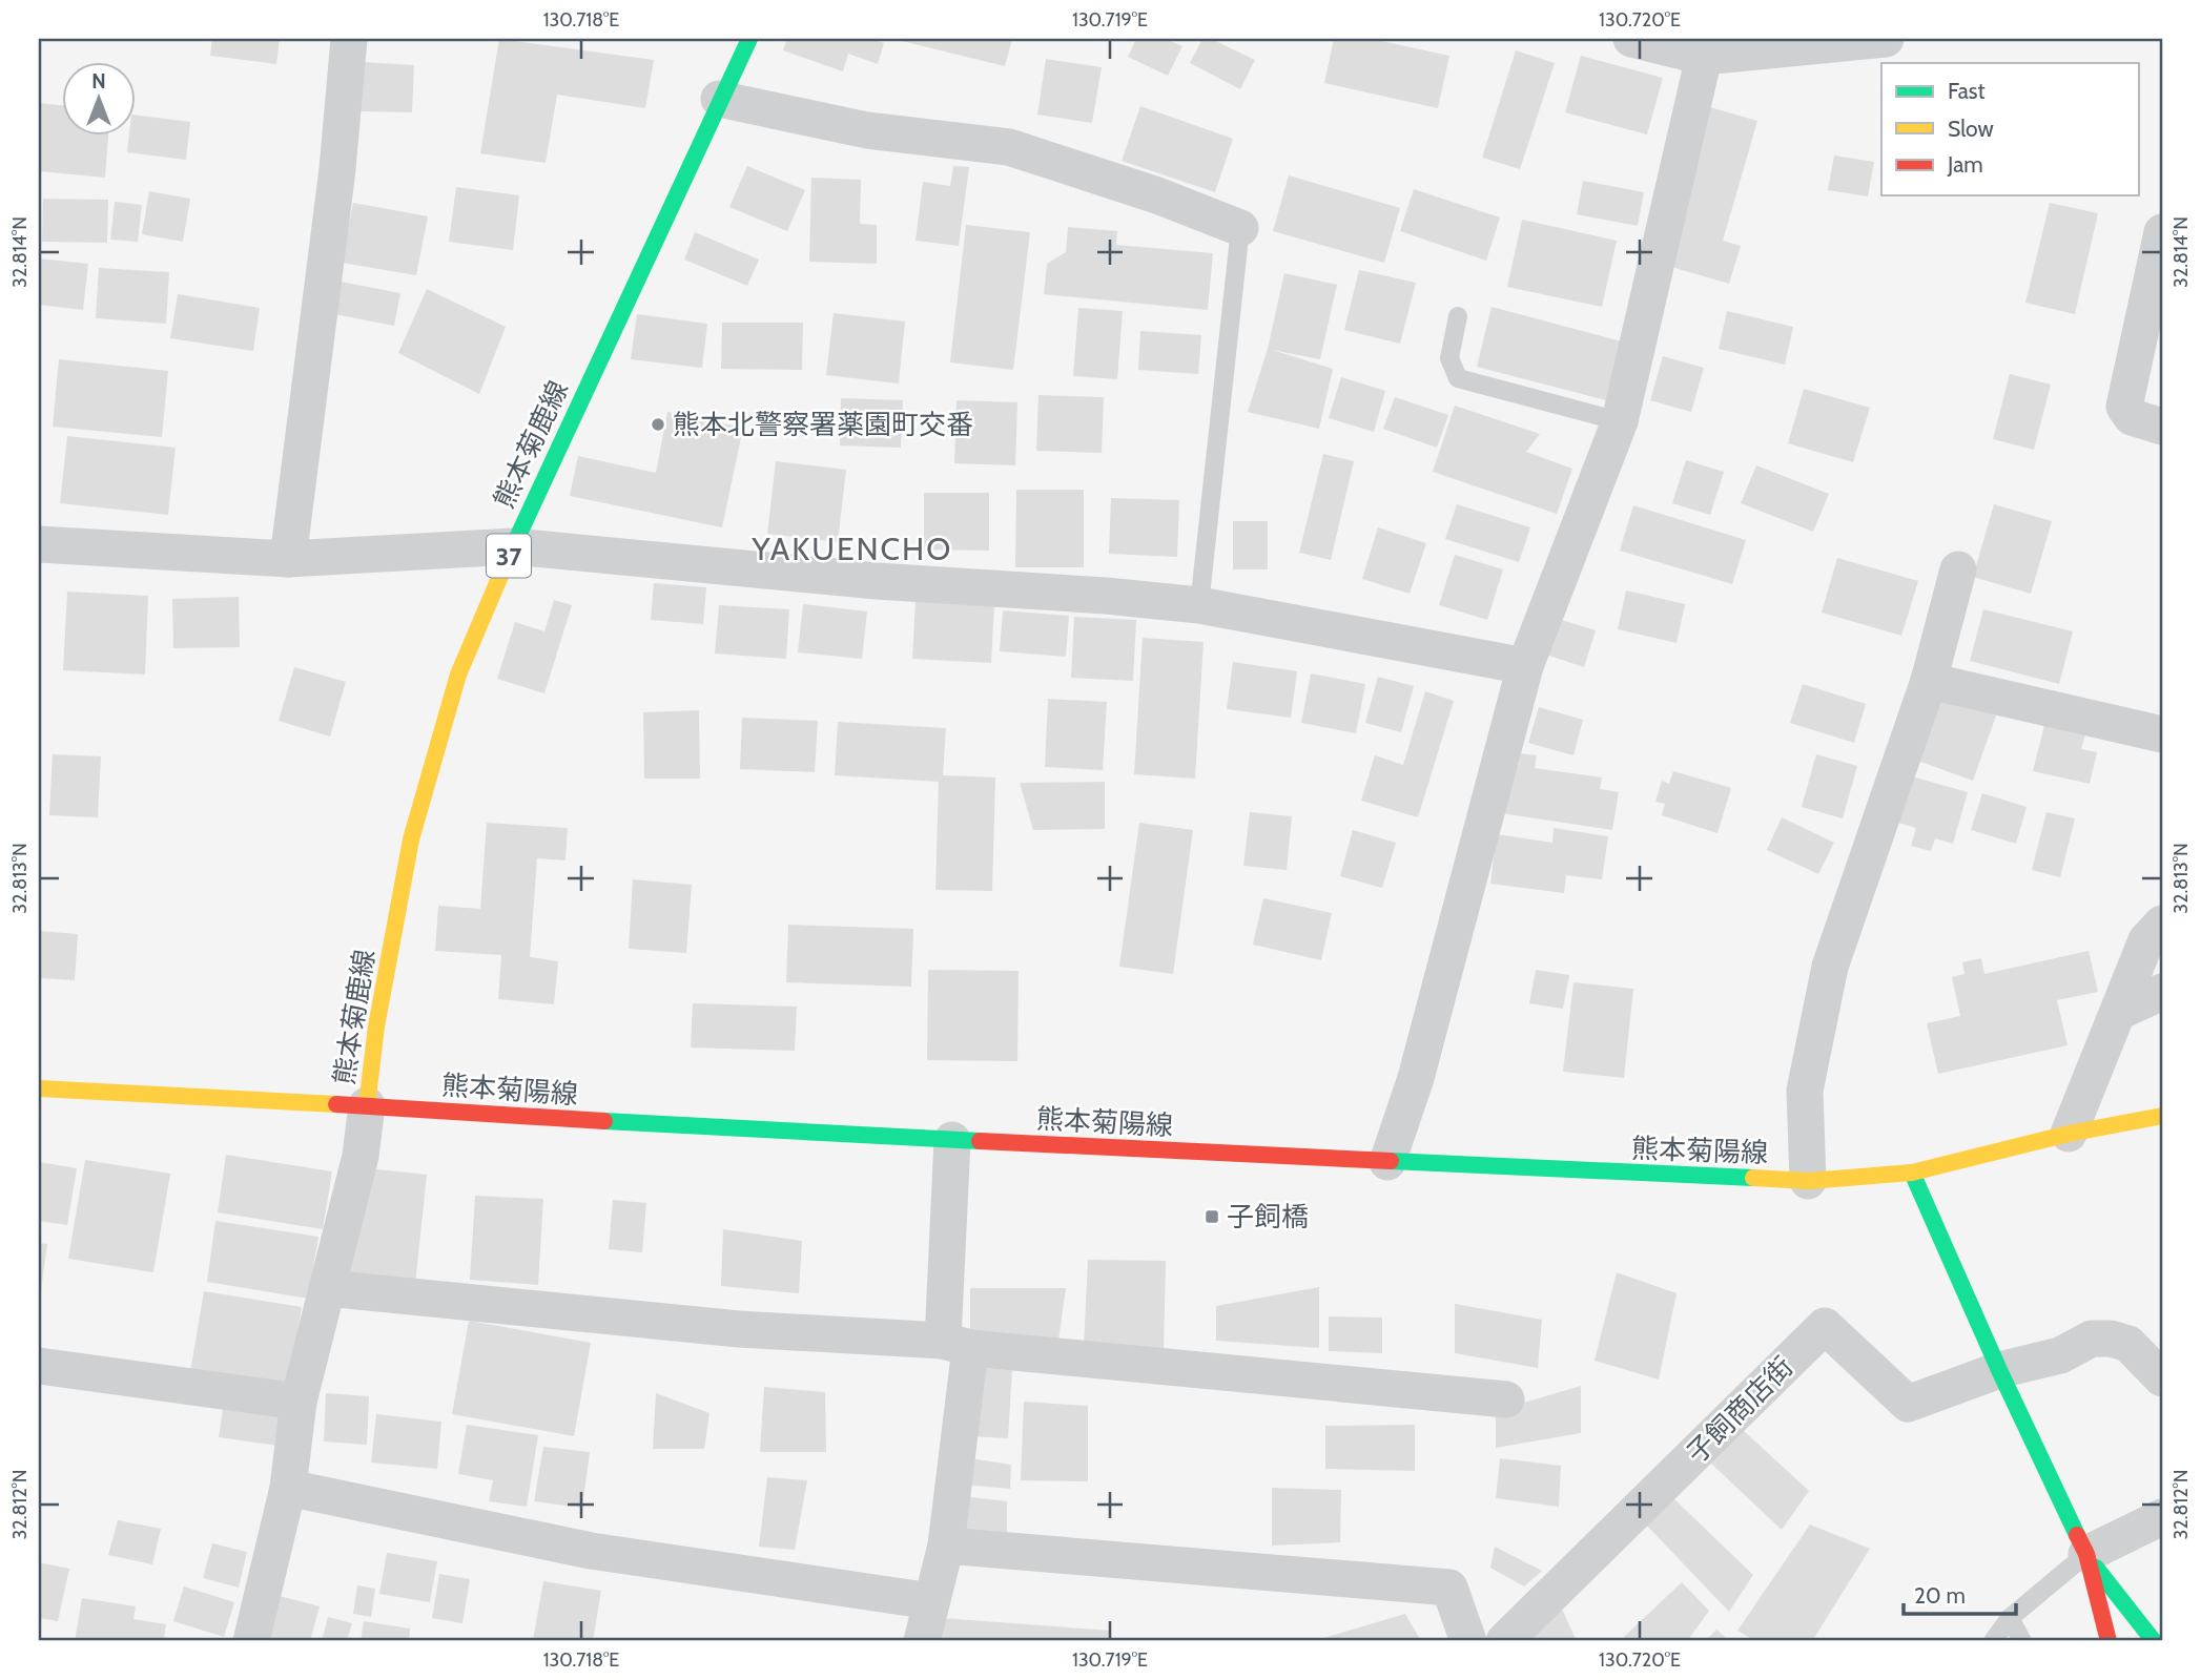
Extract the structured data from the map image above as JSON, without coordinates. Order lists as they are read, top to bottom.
{
  "streets": {
    "main road": ["熊本菊鹿線", "37", "熊本菊陽線"],
    "street": ["子飼商店街"]
  },
  "crossings": [
    ["熊本菊鹿線", "熊本菊陽線"]
  ],
  "districts": ["YAKUENCHO"],
  "places": {
    "other": ["熊本北警察署薬園町交番"],
    "transit": ["子飼橋"]
  },
  "legend": ["Fast", "Slow", "Jam"],
  "scale_bar": "20 m",
  "north": "top",
  "coordinates": [
    "130.718°E",
    "130.719°E",
    "130.720°E",
    "32.814°N",
    "32.813°N",
    "32.812°N"
  ]
}
